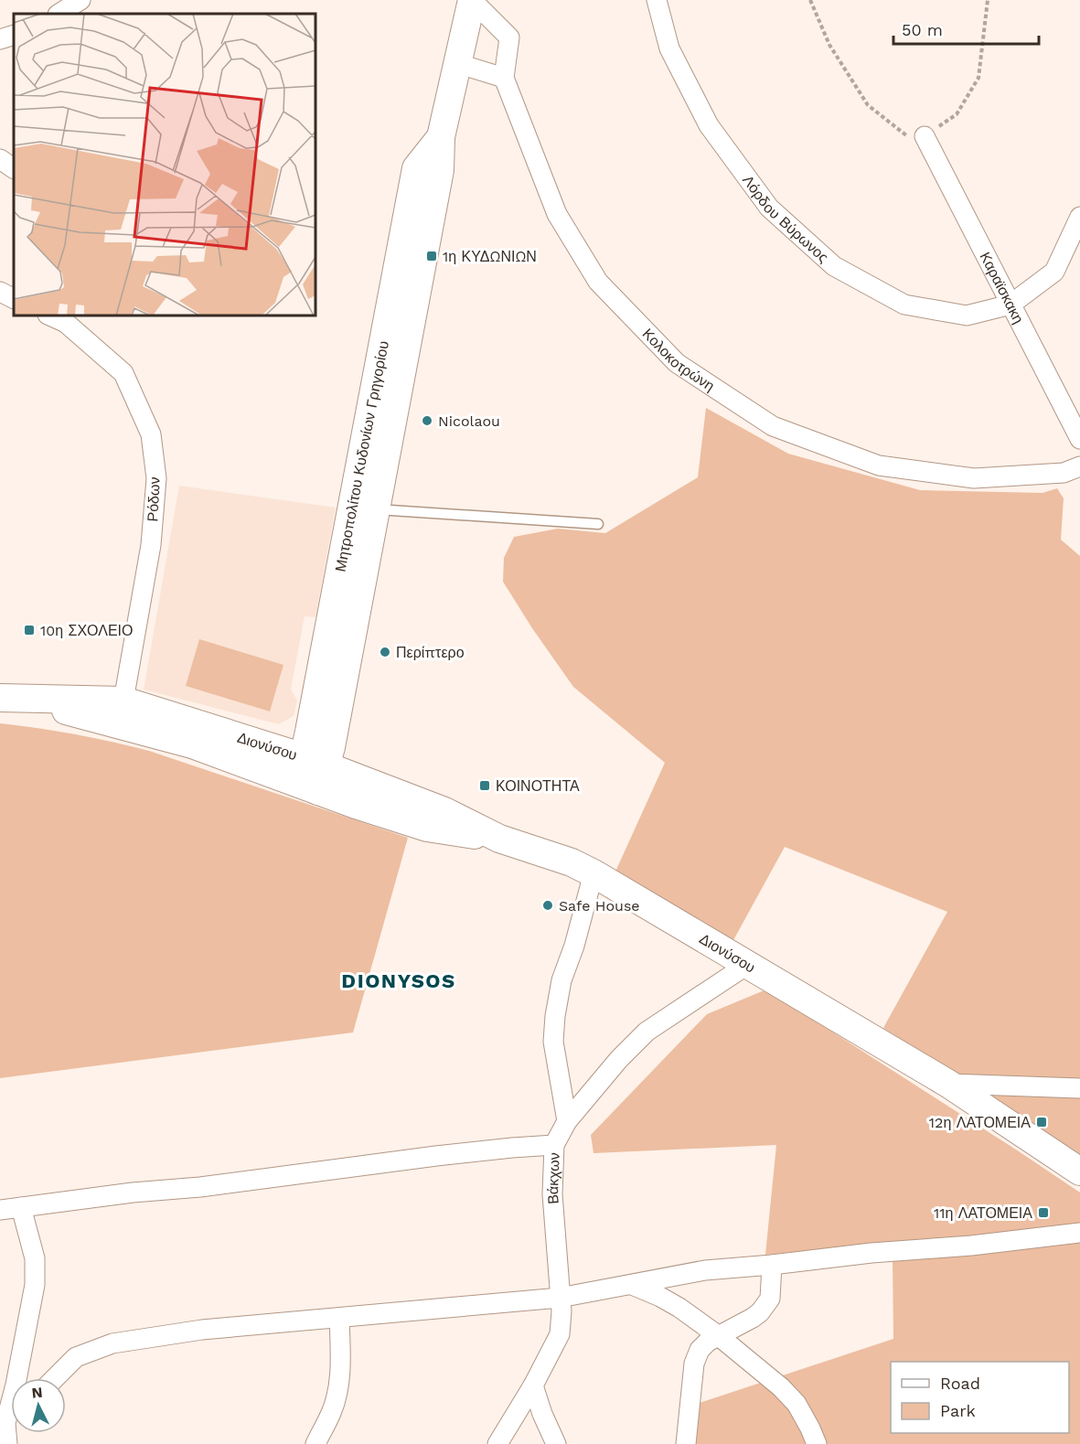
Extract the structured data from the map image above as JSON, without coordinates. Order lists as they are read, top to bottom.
{
  "streets": {
    "main road": ["Μητροπολίτου Κυδονίων Γρηγορίου", "Διονύσου"],
    "street": [
      "Λόρδου Βύρωνος",
      "Καραϊσκακη",
      "Κολοκοτρώνη",
      "Ρόδων",
      "Βάκχων"
    ]
  },
  "crossings": [
    ["Λόρδου Βύρωνος", "Καραϊσκακη"],
    ["Μητροπολίτου Κυδονίων Γρηγορίου", "Διονύσου"],
    ["Ρόδων", "Διονύσου"],
    ["Διονύσου", "Βάκχων"]
  ],
  "districts": ["DIONYSOS"],
  "places": {
    "transit": [
      "1η ΚΥΔΩΝΙΩΝ",
      "10η ΣΧΟΛΕΙΟ",
      "ΚΟΙΝΟΤΗΤΑ",
      "12η ΛΑΤΟΜΕΙΑ",
      "11η ΛΑΤΟΜΕΙΑ"
    ],
    "other": ["Nicolaou", "Περίπτερο", "Safe House"]
  },
  "legend": ["Road", "Park"],
  "scale_bar": "50 m",
  "north": "top"
}
